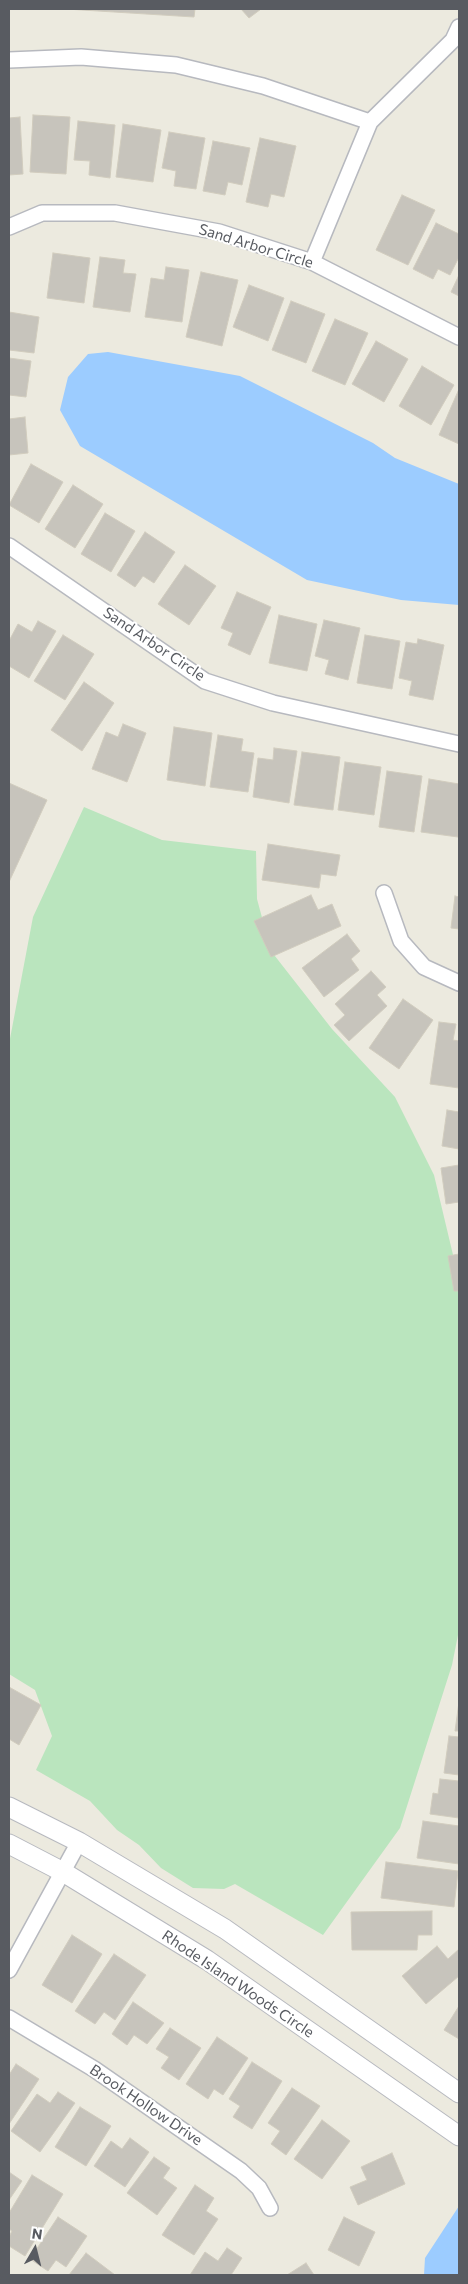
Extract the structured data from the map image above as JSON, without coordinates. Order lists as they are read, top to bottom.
{
  "streets": {
    "street": ["Sand Arbor Circle", "Rhode Island Woods Circle", "Brook Hollow Drive"]
  },
  "north": "top"
}
